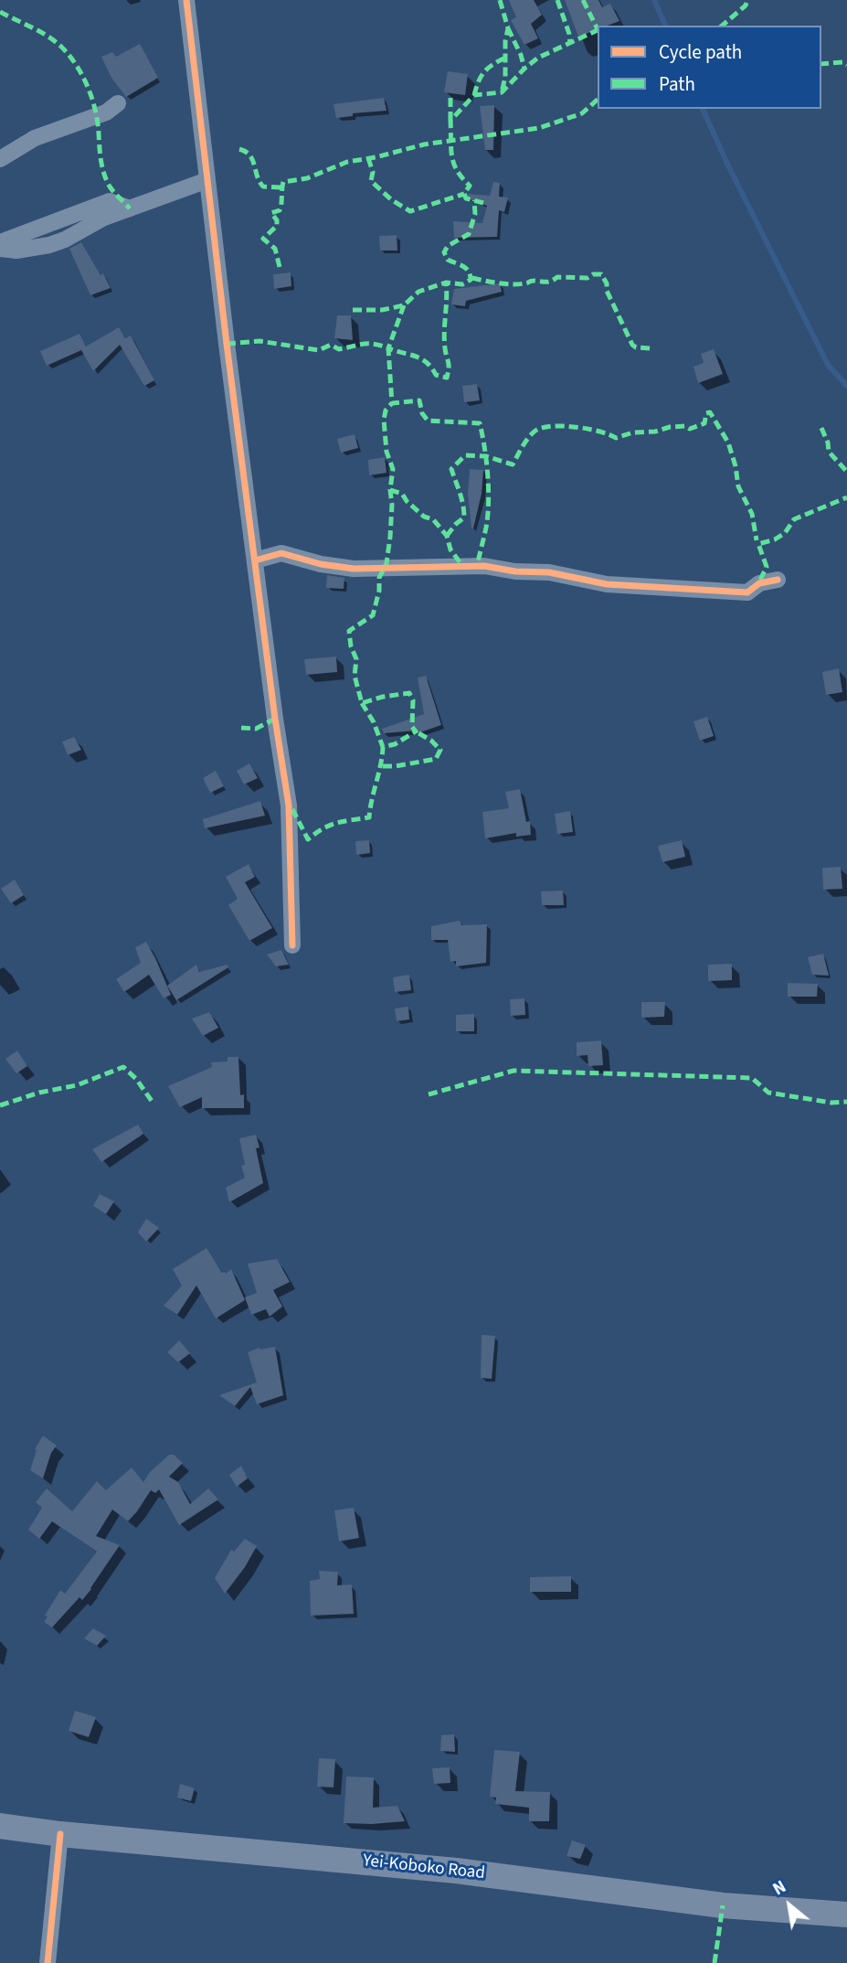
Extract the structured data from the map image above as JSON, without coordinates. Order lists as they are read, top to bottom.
{
  "streets": {
    "main road": ["Yei-Koboko Road"]
  },
  "legend": ["Cycle path", "Path"],
  "north": "top left"
}
